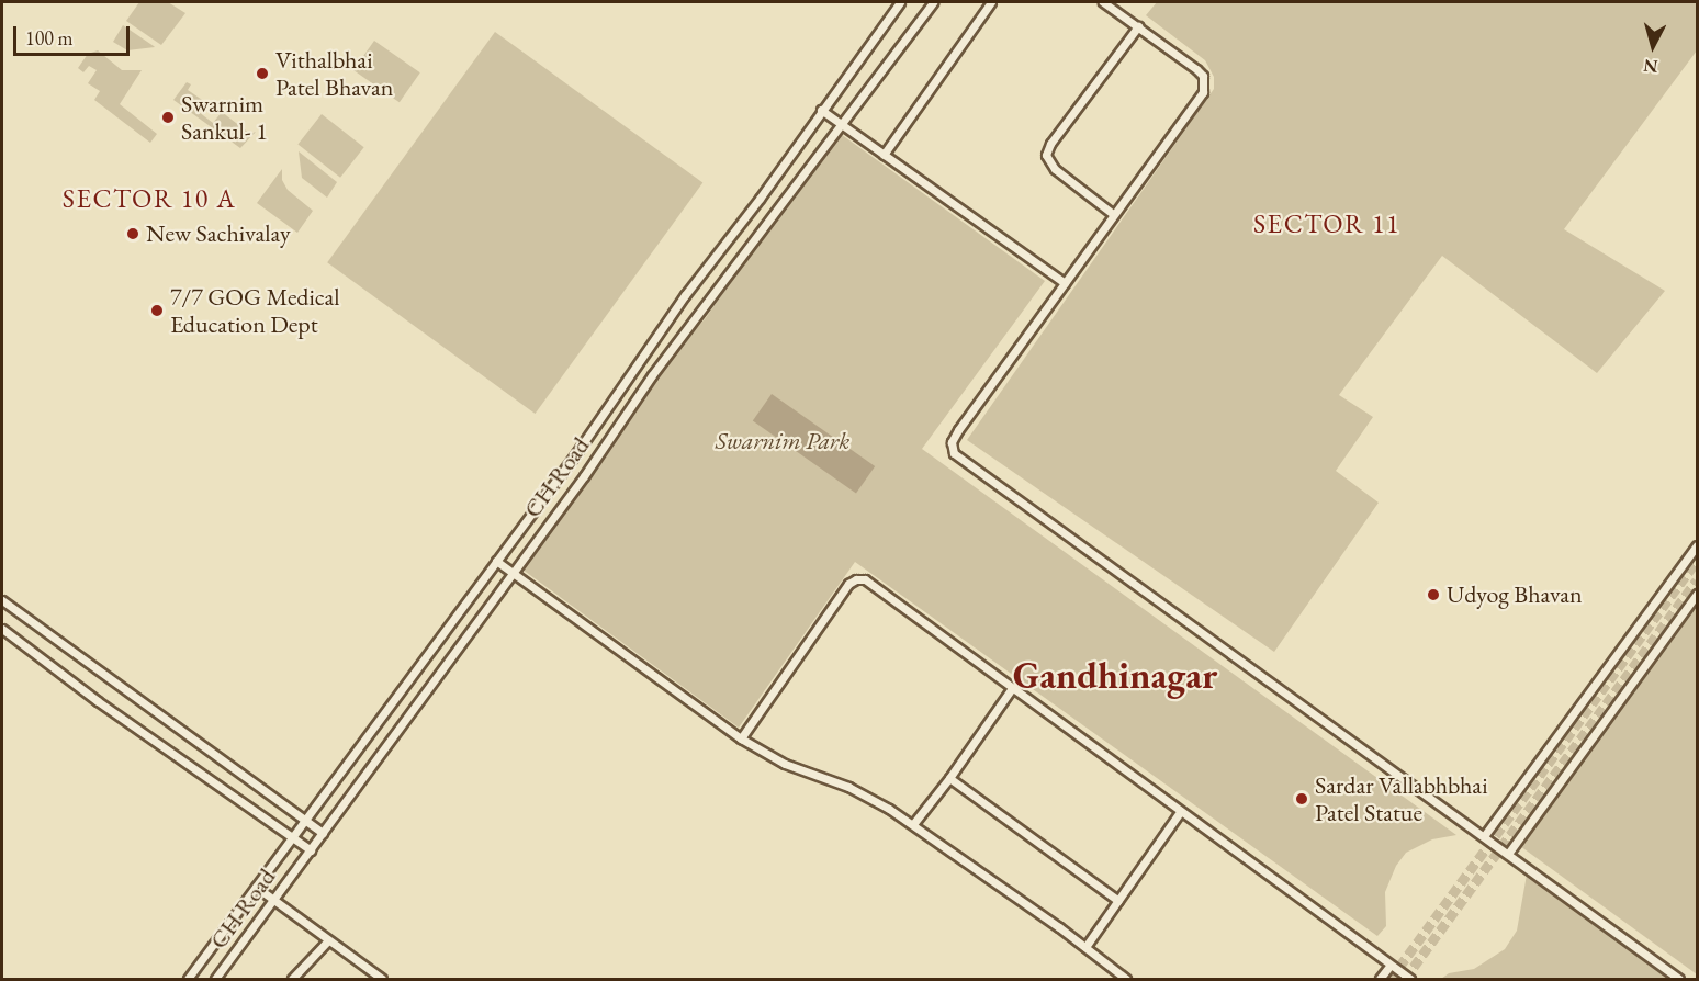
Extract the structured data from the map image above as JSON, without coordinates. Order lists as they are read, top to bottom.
{
  "streets": {
    "street": ["CH Road"]
  },
  "districts": ["SECTOR 10 A", "SECTOR 11", "Gandhinagar"],
  "parks": ["Swarnim Park"],
  "places": [
    "Vithalbhai Patel Bhavan",
    "Swarnim Sankul- 1",
    "New Sachivalay",
    "7/7 GOG Medical Education Dept",
    "Udyog Bhavan",
    "Sardar Vallabhbhai Patel Statue"
  ],
  "scale_bar": "100 m",
  "north": "bottom"
}
